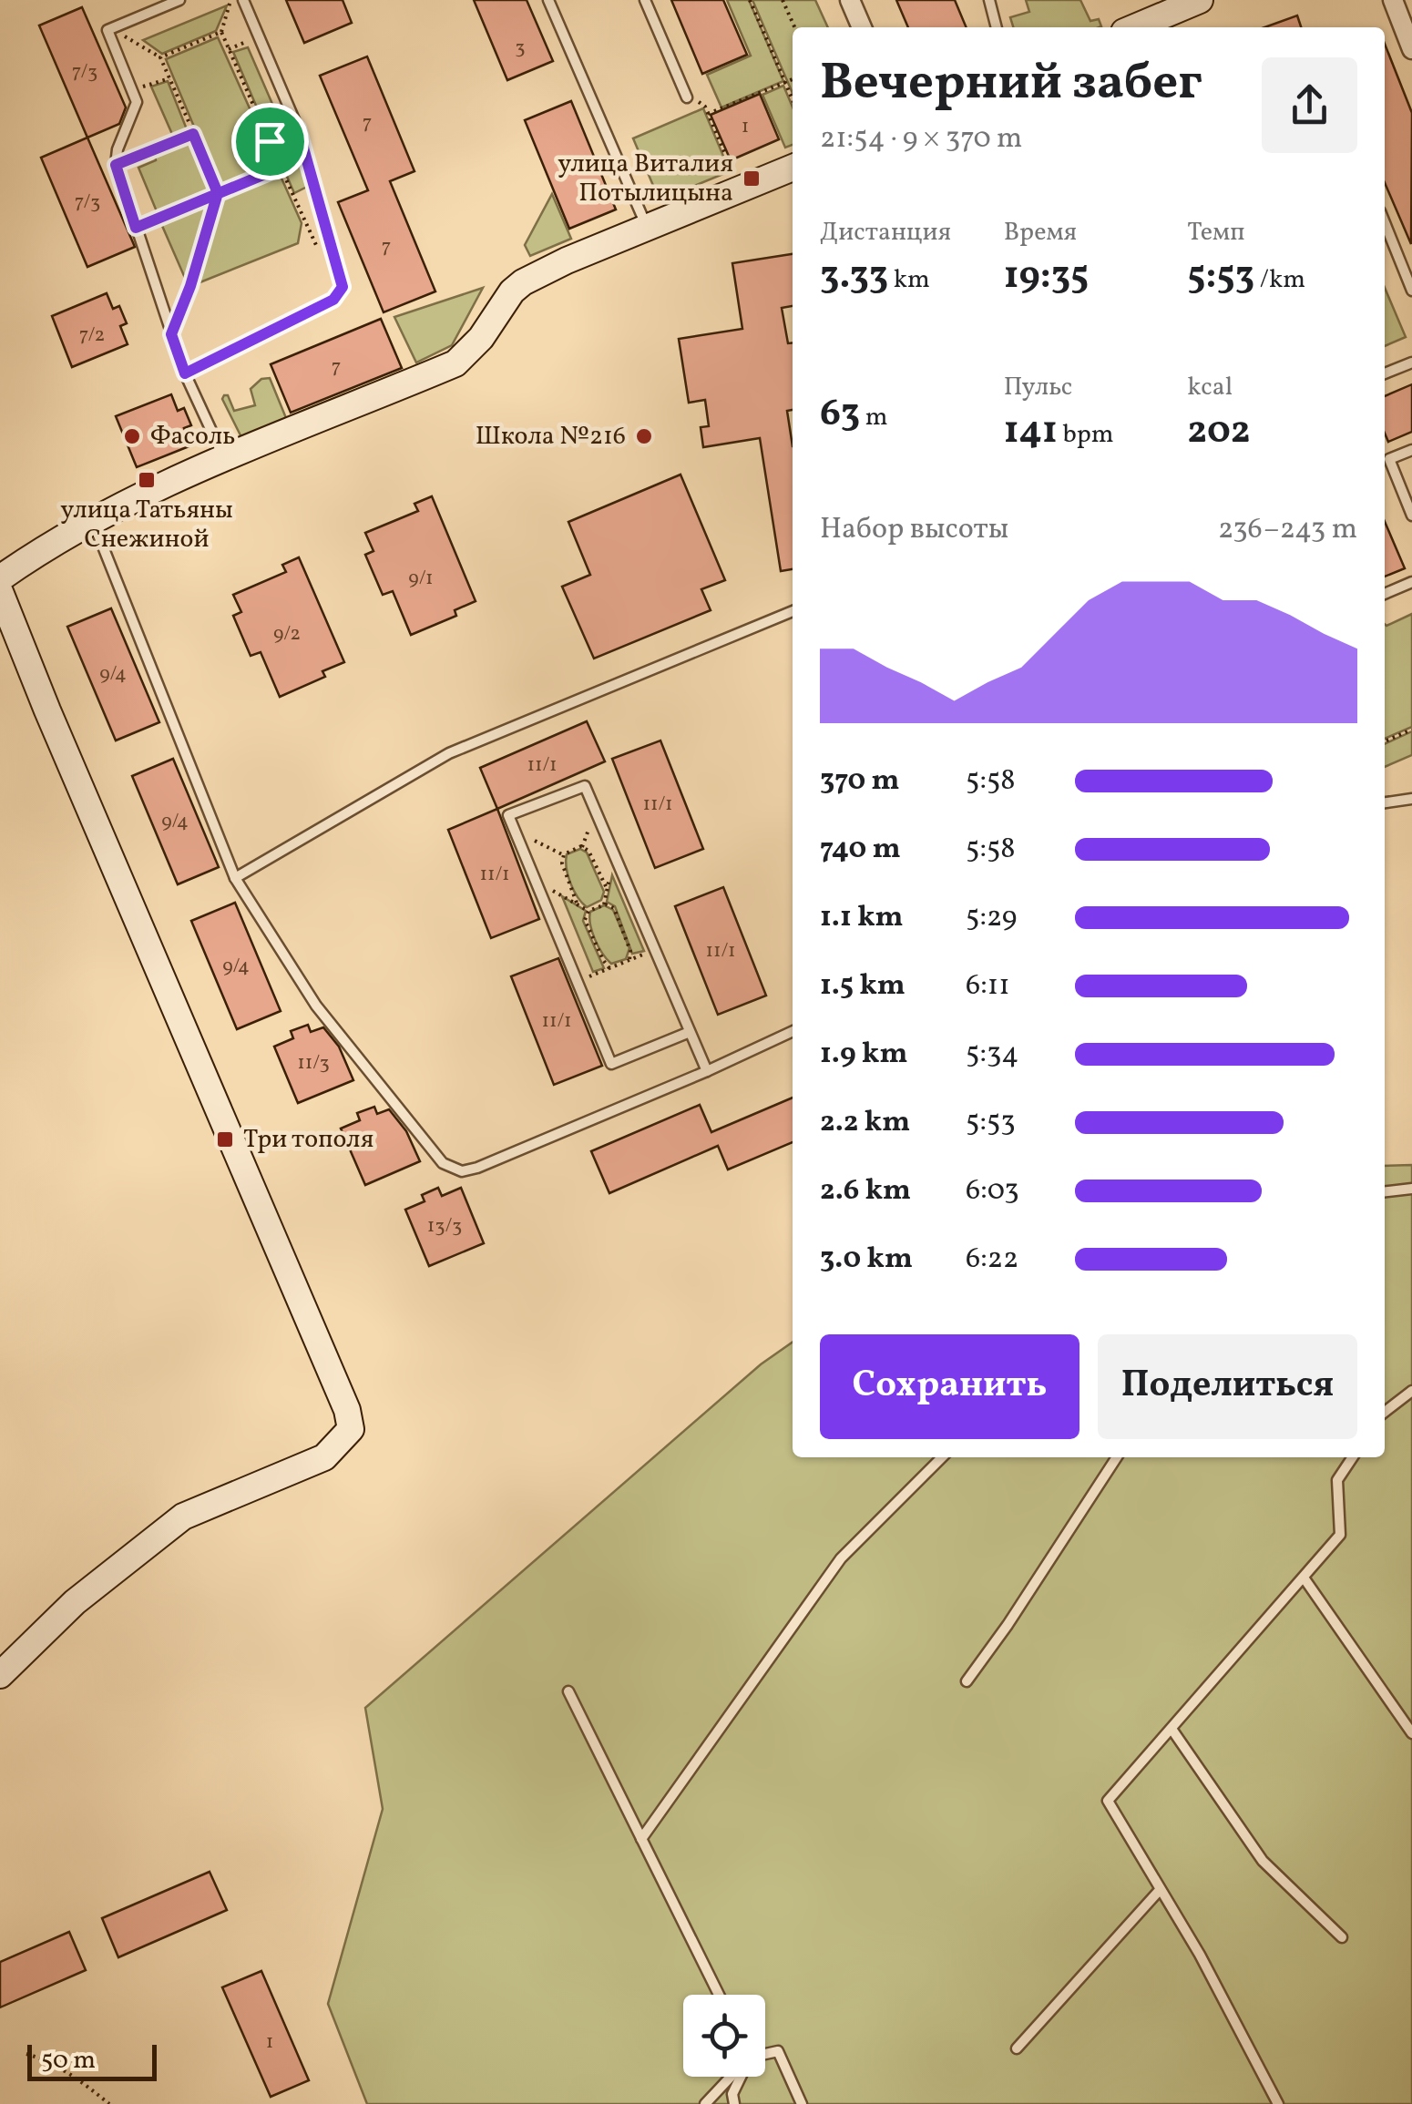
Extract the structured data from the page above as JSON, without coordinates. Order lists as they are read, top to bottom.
{
  "places": {
    "transit": ["улица Виталия Потылицына", "улица Татьяны Снежиной", "Три тополя"],
    "other": ["Фасоль", "Школа №216"]
  },
  "house_numbers": [
    "3",
    "7/3",
    "7",
    "1",
    "7/3",
    "7",
    "7/2",
    "7",
    "9/1",
    "9/2",
    "9/4",
    "11/1",
    "11/1",
    "9/4",
    "11/1",
    "11/1",
    "9/4",
    "11/1",
    "11/3",
    "13/3",
    "1"
  ],
  "scale_bar": "50 m",
  "page": {
    "heading": ["Вечерний забег", "21:54 · 9 × 370 m"],
    "stats": [
      ["Дистанция", "3.33 km"],
      ["Время", "19:35"],
      ["Темп", "5:53 /km"],
      ["63 m"],
      ["Пульс", "141 bpm"],
      ["kcal", "202"]
    ],
    "chart": ["Набор высоты", "236–243 m"],
    "list": [
      {
        "name": "370 m",
        "note": "5:58"
      },
      {
        "name": "740 m",
        "note": "5:58"
      },
      {
        "name": "1.1 km",
        "note": "5:29"
      },
      {
        "name": "1.5 km",
        "note": "6:11"
      },
      {
        "name": "1.9 km",
        "note": "5:34"
      },
      {
        "name": "2.2 km",
        "note": "5:53"
      },
      {
        "name": "2.6 km",
        "note": "6:03"
      },
      {
        "name": "3.0 km",
        "note": "6:22"
      }
    ],
    "buttons": ["Сохранить", "Поделиться"],
    "scale": "50 m"
  }
}
